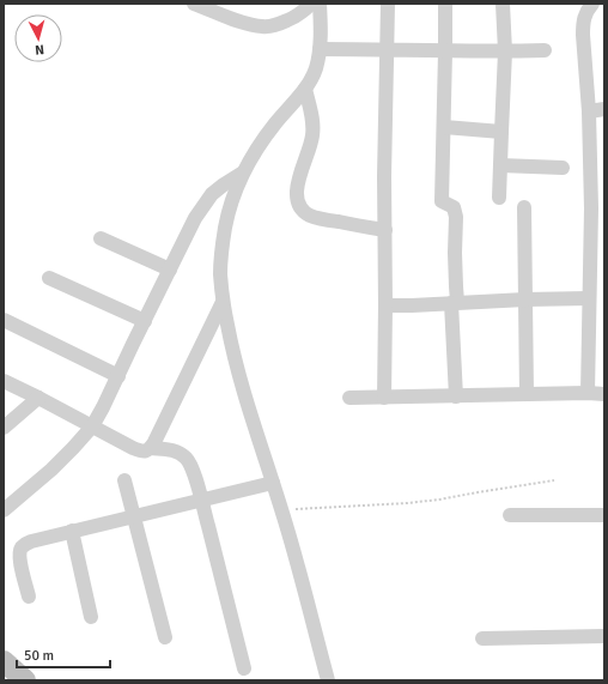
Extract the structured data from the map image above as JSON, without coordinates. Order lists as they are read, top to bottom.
{
  "scale_bar": "50 m",
  "north": "bottom"
}
